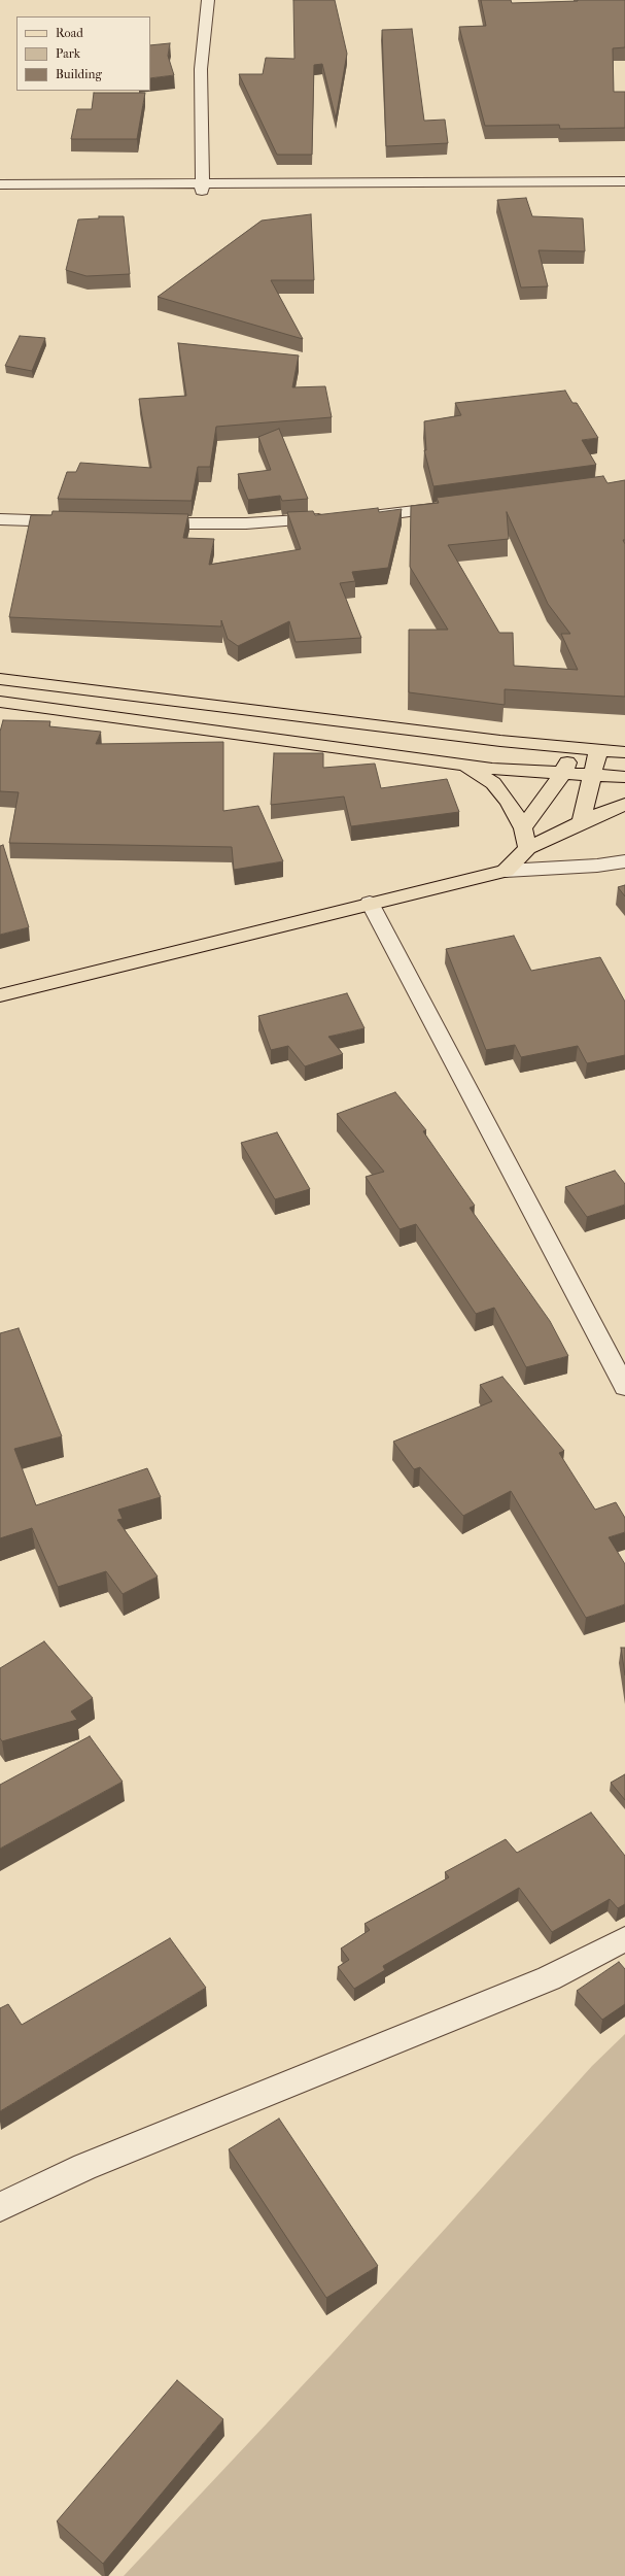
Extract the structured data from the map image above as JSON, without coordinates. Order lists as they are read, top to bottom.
{
  "legend": ["Road", "Park", "Building"]
}
